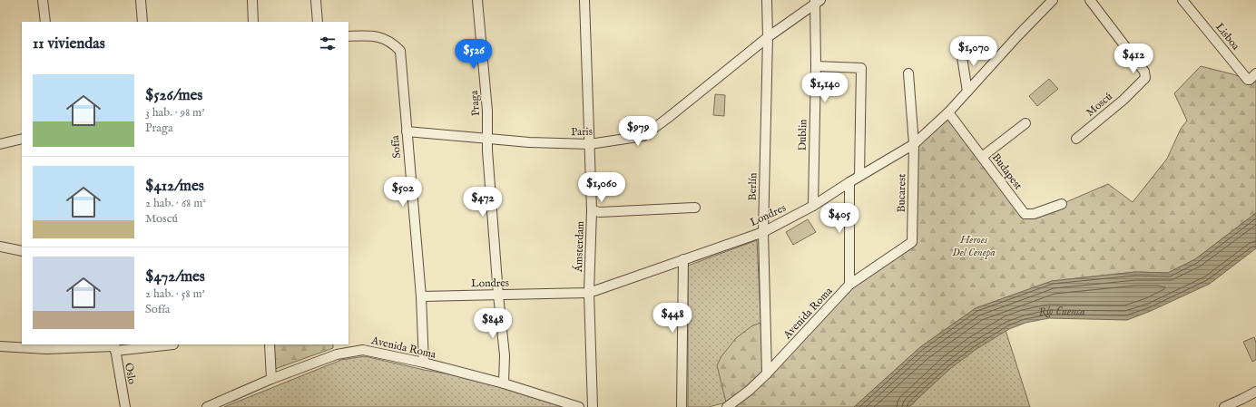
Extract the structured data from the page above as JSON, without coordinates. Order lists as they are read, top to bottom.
{
  "streets": {
    "street": [
      "Lisboa",
      "Praga",
      "Moscú",
      "Paris",
      "Dublin",
      "Sofía",
      "Budapest",
      "Berlín",
      "Bucarest",
      "Londres",
      "Ámsterdam",
      "Avenida Roma",
      "Oslo"
    ]
  },
  "crossings": [
    ["Praga", "Paris"],
    ["Praga", "Londres"],
    ["Praga", "Avenida Roma"],
    ["Paris", "Dublin"],
    ["Paris", "Sofía"],
    ["Paris", "Berlín"],
    ["Paris", "Ámsterdam"],
    ["Dublin", "Londres"],
    ["Sofía", "Londres"],
    ["Sofía", "Avenida Roma"],
    ["Budapest", "Londres"],
    ["Berlín", "Londres"],
    ["Berlín", "Avenida Roma"],
    ["Bucarest", "Londres"],
    ["Bucarest", "Avenida Roma"],
    ["Londres", "Ámsterdam"]
  ],
  "water": ["Río Cuenca"],
  "parks": ["Heroes Del Cenepa"],
  "page": {
    "heading": "11 viviendas",
    "price": [
      "$1,070",
      "$526",
      "$412",
      "$1,140",
      "$979",
      "$1,060",
      "$502",
      "$472",
      "$405",
      "$448",
      "$848"
    ],
    "list": [
      {
        "name": "$526/mes",
        "note": "3 hab. · 98 m² · Praga"
      },
      {
        "name": "$412/mes",
        "note": "2 hab. · 68 m² · Moscú"
      },
      {
        "name": "$472/mes",
        "note": "2 hab. · 58 m² · Sofía"
      }
    ]
  }
}
